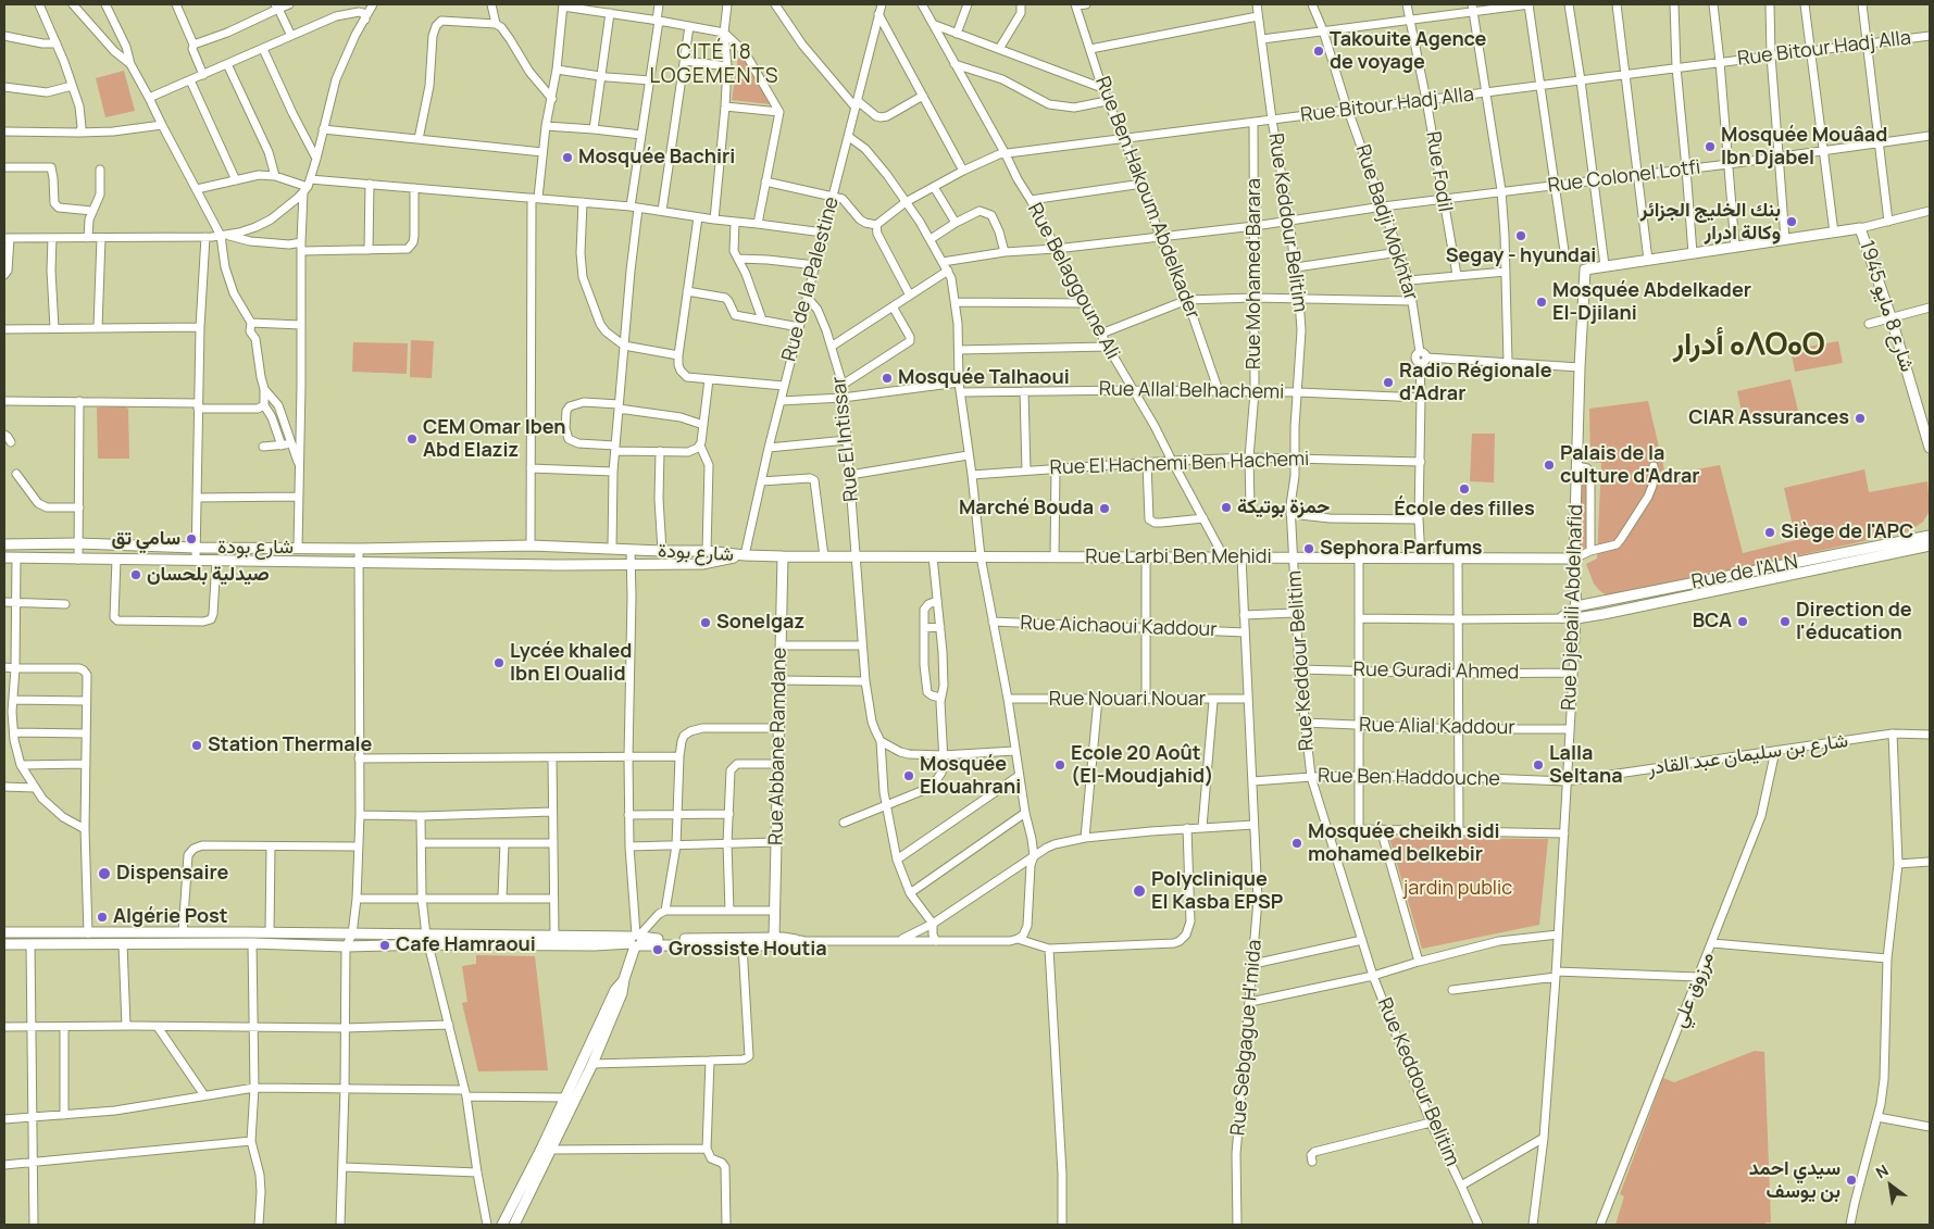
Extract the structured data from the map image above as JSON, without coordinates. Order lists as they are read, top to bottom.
{
  "streets": {
    "street": [
      "Rue Bitour Hadj Alla",
      "Rue Fodil",
      "Rue Colonel Lotfi",
      "Rue Ben Hakoum Abdelkader",
      "Rue Keddour Belitim",
      "Rue Badji Mokhtar",
      "Rue Mohamed Barara",
      "Rue de la Palestine",
      "Rue Belaggoune Ali",
      "شارع 8 مايو 1945",
      "Rue Allal Belhachemi",
      "Rue El Intissar",
      "Rue El Hachemi Ben Hachemi",
      "شارع بودة",
      "Rue Larbi Ben Mehidi",
      "Rue de l'ALN",
      "Rue Djebaili Abdelhafid",
      "Rue Aichaoui Kaddour",
      "Rue Guradi Ahmed",
      "Rue Nouari Nouar",
      "Rue Alial Kaddour",
      "Rue Abbane Ramdane",
      "شارع بن سليمان عبد القادر",
      "Rue Ben Haddouche",
      "مرزوق علي",
      "Rue Sebgague H'mida"
    ]
  },
  "crossings": [
    ["Rue Bitour Hadj Alla", "Rue Fodil"],
    ["Rue Bitour Hadj Alla", "Rue Ben Hakoum Abdelkader"],
    ["Rue Bitour Hadj Alla", "Rue Keddour Belitim"],
    ["Rue Bitour Hadj Alla", "Rue Badji Mokhtar"],
    ["Rue Bitour Hadj Alla", "Rue Mohamed Barara"],
    ["Rue Bitour Hadj Alla", "Rue Belaggoune Ali"],
    ["Rue Fodil", "Rue Colonel Lotfi"],
    ["Rue Colonel Lotfi", "Rue Ben Hakoum Abdelkader"],
    ["Rue Colonel Lotfi", "Rue Keddour Belitim"],
    ["Rue Colonel Lotfi", "Rue Badji Mokhtar"],
    ["Rue Colonel Lotfi", "Rue Mohamed Barara"],
    ["Rue Colonel Lotfi", "Rue Belaggoune Ali"],
    ["Rue Ben Hakoum Abdelkader", "Rue Allal Belhachemi"],
    ["Rue Keddour Belitim", "Rue Allal Belhachemi"],
    ["Rue Keddour Belitim", "Rue El Hachemi Ben Hachemi"],
    ["Rue Keddour Belitim", "Rue Larbi Ben Mehidi"],
    ["Rue Keddour Belitim", "Rue Guradi Ahmed"],
    ["Rue Keddour Belitim", "Rue Alial Kaddour"],
    ["Rue Keddour Belitim", "Rue Ben Haddouche"],
    ["Rue Badji Mokhtar", "Rue Allal Belhachemi"],
    ["Rue Badji Mokhtar", "Rue El Hachemi Ben Hachemi"],
    ["Rue Badji Mokhtar", "Rue Larbi Ben Mehidi"],
    ["Rue Mohamed Barara", "Rue Allal Belhachemi"],
    ["Rue Mohamed Barara", "Rue El Hachemi Ben Hachemi"],
    ["Rue de la Palestine", "Rue El Intissar"],
    ["Rue de la Palestine", "شارع بودة"],
    ["Rue de la Palestine", "Rue Larbi Ben Mehidi"],
    ["Rue Belaggoune Ali", "Rue Allal Belhachemi"],
    ["Rue Belaggoune Ali", "Rue El Hachemi Ben Hachemi"],
    ["Rue Belaggoune Ali", "Rue Larbi Ben Mehidi"],
    ["Rue El Intissar", "Rue Larbi Ben Mehidi"],
    ["شارع بودة", "Rue Larbi Ben Mehidi"],
    ["Rue Larbi Ben Mehidi", "Rue Djebaili Abdelhafid"],
    ["Rue Larbi Ben Mehidi", "Rue Abbane Ramdane"],
    ["Rue Larbi Ben Mehidi", "Rue Sebgague H'mida"],
    ["Rue de l'ALN", "Rue Djebaili Abdelhafid"],
    ["Rue Djebaili Abdelhafid", "Rue Guradi Ahmed"],
    ["Rue Djebaili Abdelhafid", "Rue Alial Kaddour"],
    ["Rue Djebaili Abdelhafid", "شارع بن سليمان عبد القادر"],
    ["Rue Djebaili Abdelhafid", "Rue Ben Haddouche"],
    ["Rue Aichaoui Kaddour", "Rue Sebgague H'mida"],
    ["Rue Nouari Nouar", "Rue Sebgague H'mida"],
    ["شارع بن سليمان عبد القادر", "Rue Ben Haddouche"],
    ["شارع بن سليمان عبد القادر", "مرزوق علي"],
    ["Rue Ben Haddouche", "Rue Sebgague H'mida"]
  ],
  "districts": ["CITÉ 18 LOGEMENTS", "أدرار ⴰⴷⵔⴰⵔ"],
  "parks": ["jardin public"],
  "places": [
    "Takouite Agence de voyage",
    "Mosquée Mouâad Ibn Djabel",
    "Mosquée Bachiri",
    "بنك الخليج الجزائر وكالة ادرار",
    "Segay - hyundai",
    "Mosquée Abdelkader El-Djilani",
    "Mosquée Talhaoui",
    "Radio Régionale d'Adrar",
    "CIAR Assurances",
    "CEM Omar Iben Abd Elaziz",
    "Palais de la culture d'Adrar",
    "École des filles",
    "حمزة بوتيكة",
    "Marché Bouda",
    "Siège de l'APC",
    "سامي تق",
    "Sephora Parfums",
    "صيدلية بلحسان",
    "BCA",
    "Direction de l'éducation",
    "Sonelgaz",
    "Lycée khaled Ibn El Oualid",
    "Station Thermale",
    "Ecole 20 Août (El-Moudjahid)",
    "Lalla Seltana",
    "Mosquée Elouahrani",
    "Mosquée cheikh sidi mohamed belkebir",
    "Dispensaire",
    "Polyclinique El Kasba EPSP",
    "Algérie Post",
    "Cafe Hamraoui",
    "Grossiste Houtia",
    "سيدي احمد بن يوسف"
  ],
  "north": "top left"
}
